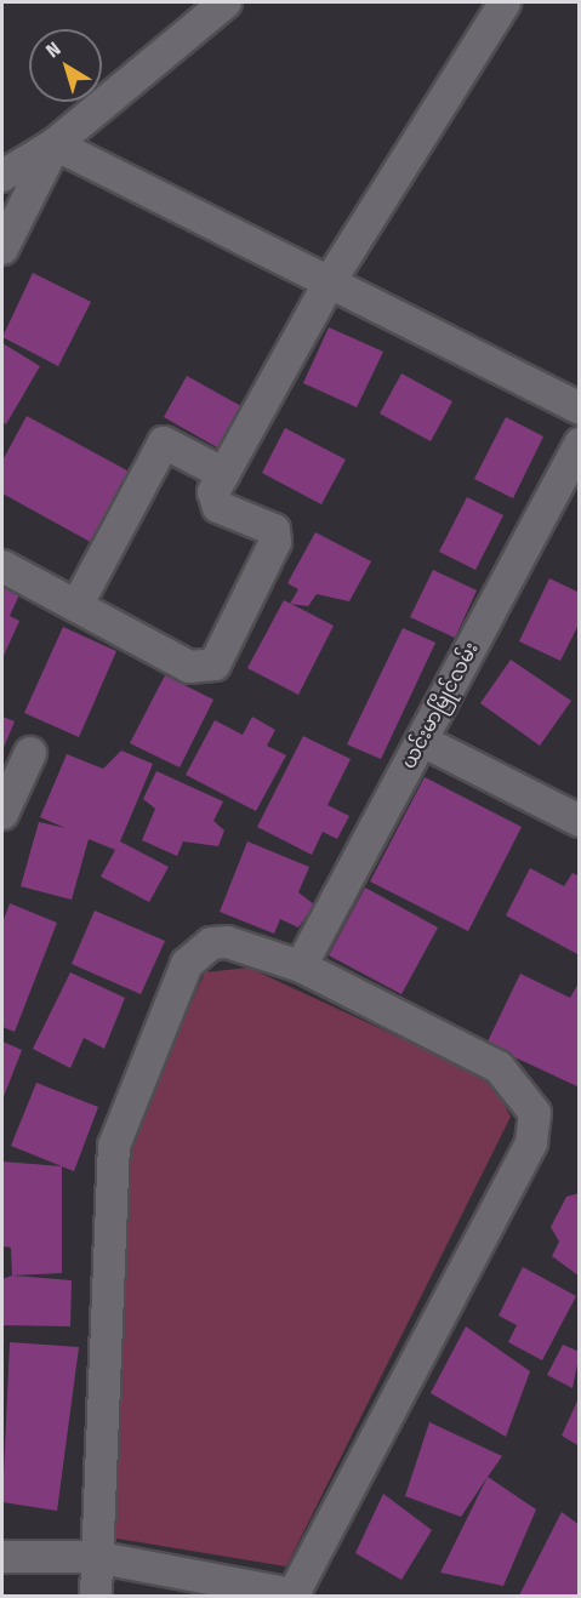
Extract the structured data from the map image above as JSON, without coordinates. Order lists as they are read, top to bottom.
{
  "streets": {
    "street": ["ယင်းမာမြိုင်လမ်း"]
  },
  "north": "top left"
}
